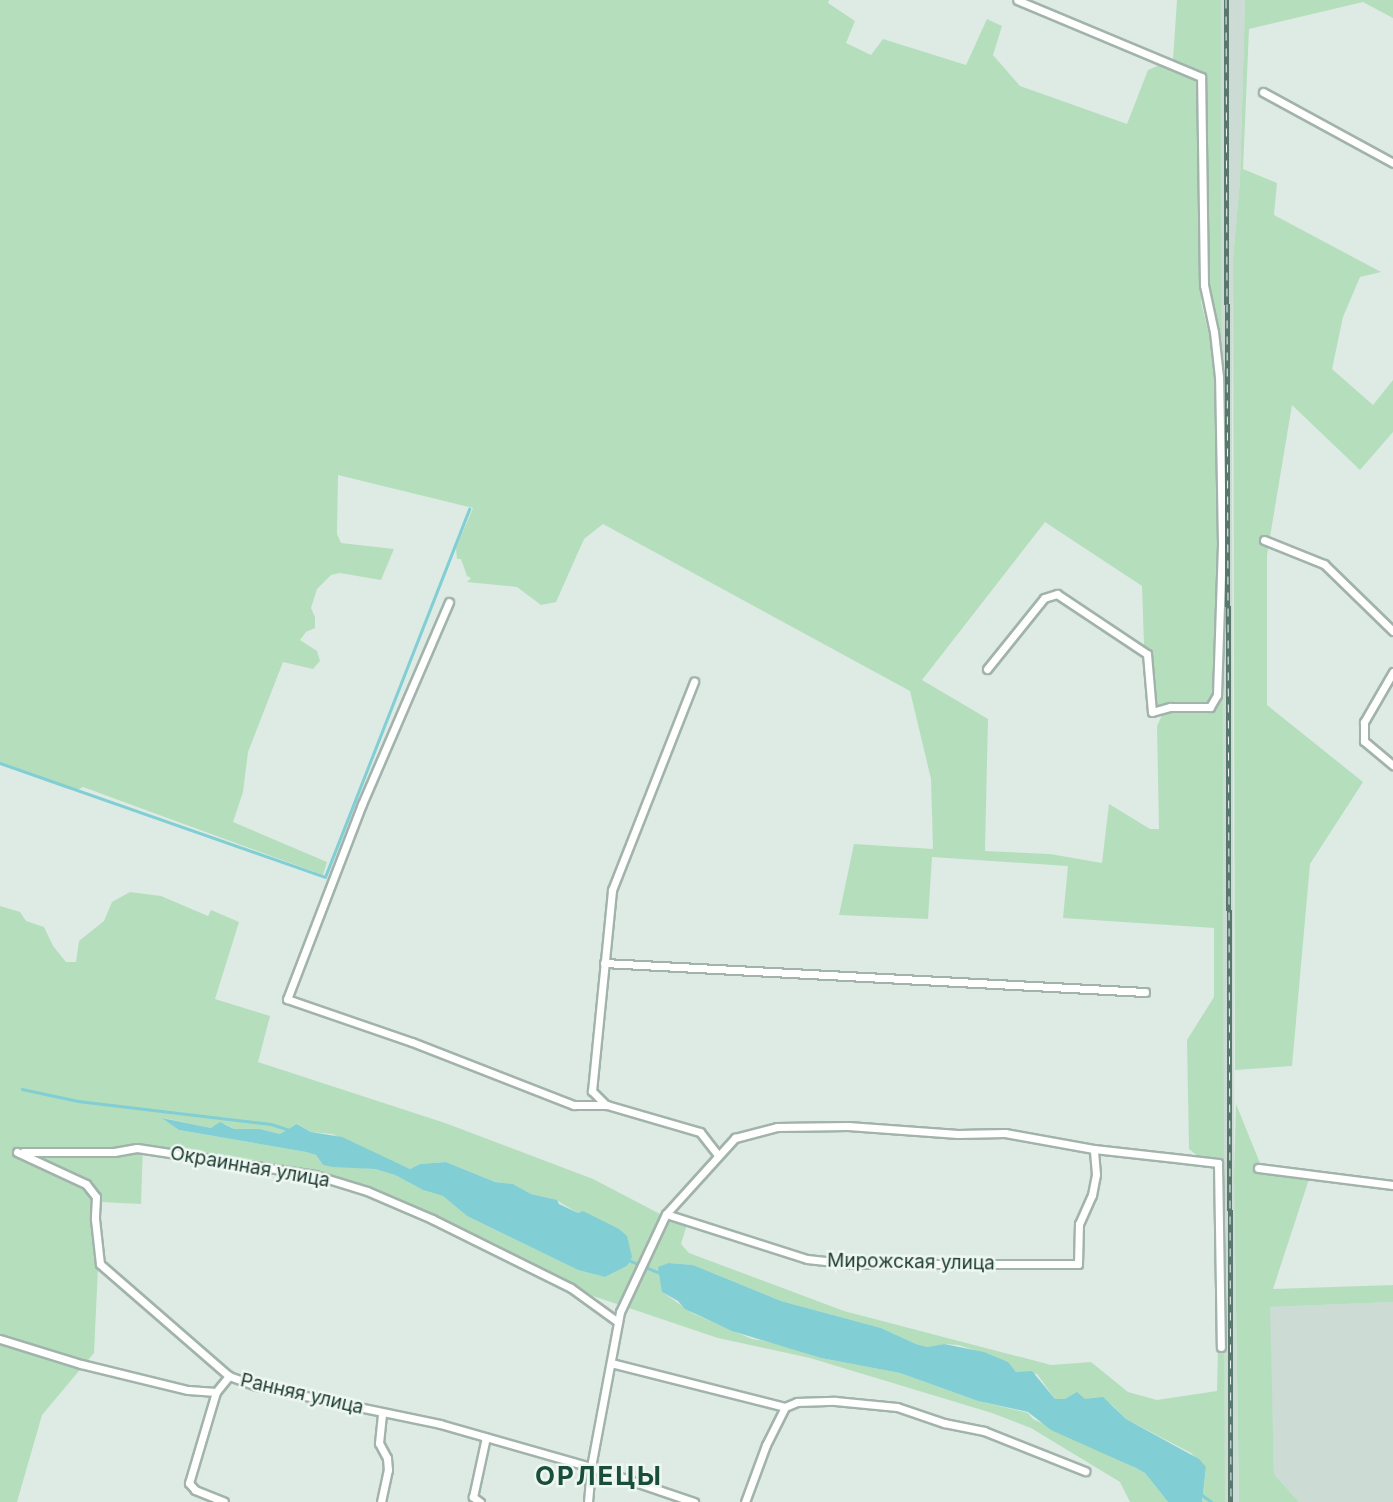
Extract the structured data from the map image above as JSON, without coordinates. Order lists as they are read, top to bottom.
{
  "streets": {
    "street": ["Окраинная улица", "Мирожская улица", "Ранняя улица"]
  },
  "crossings": [
    ["Окраинная улица", "Ранняя улица"]
  ],
  "districts": ["ОРЛЕЦЫ"]
}
